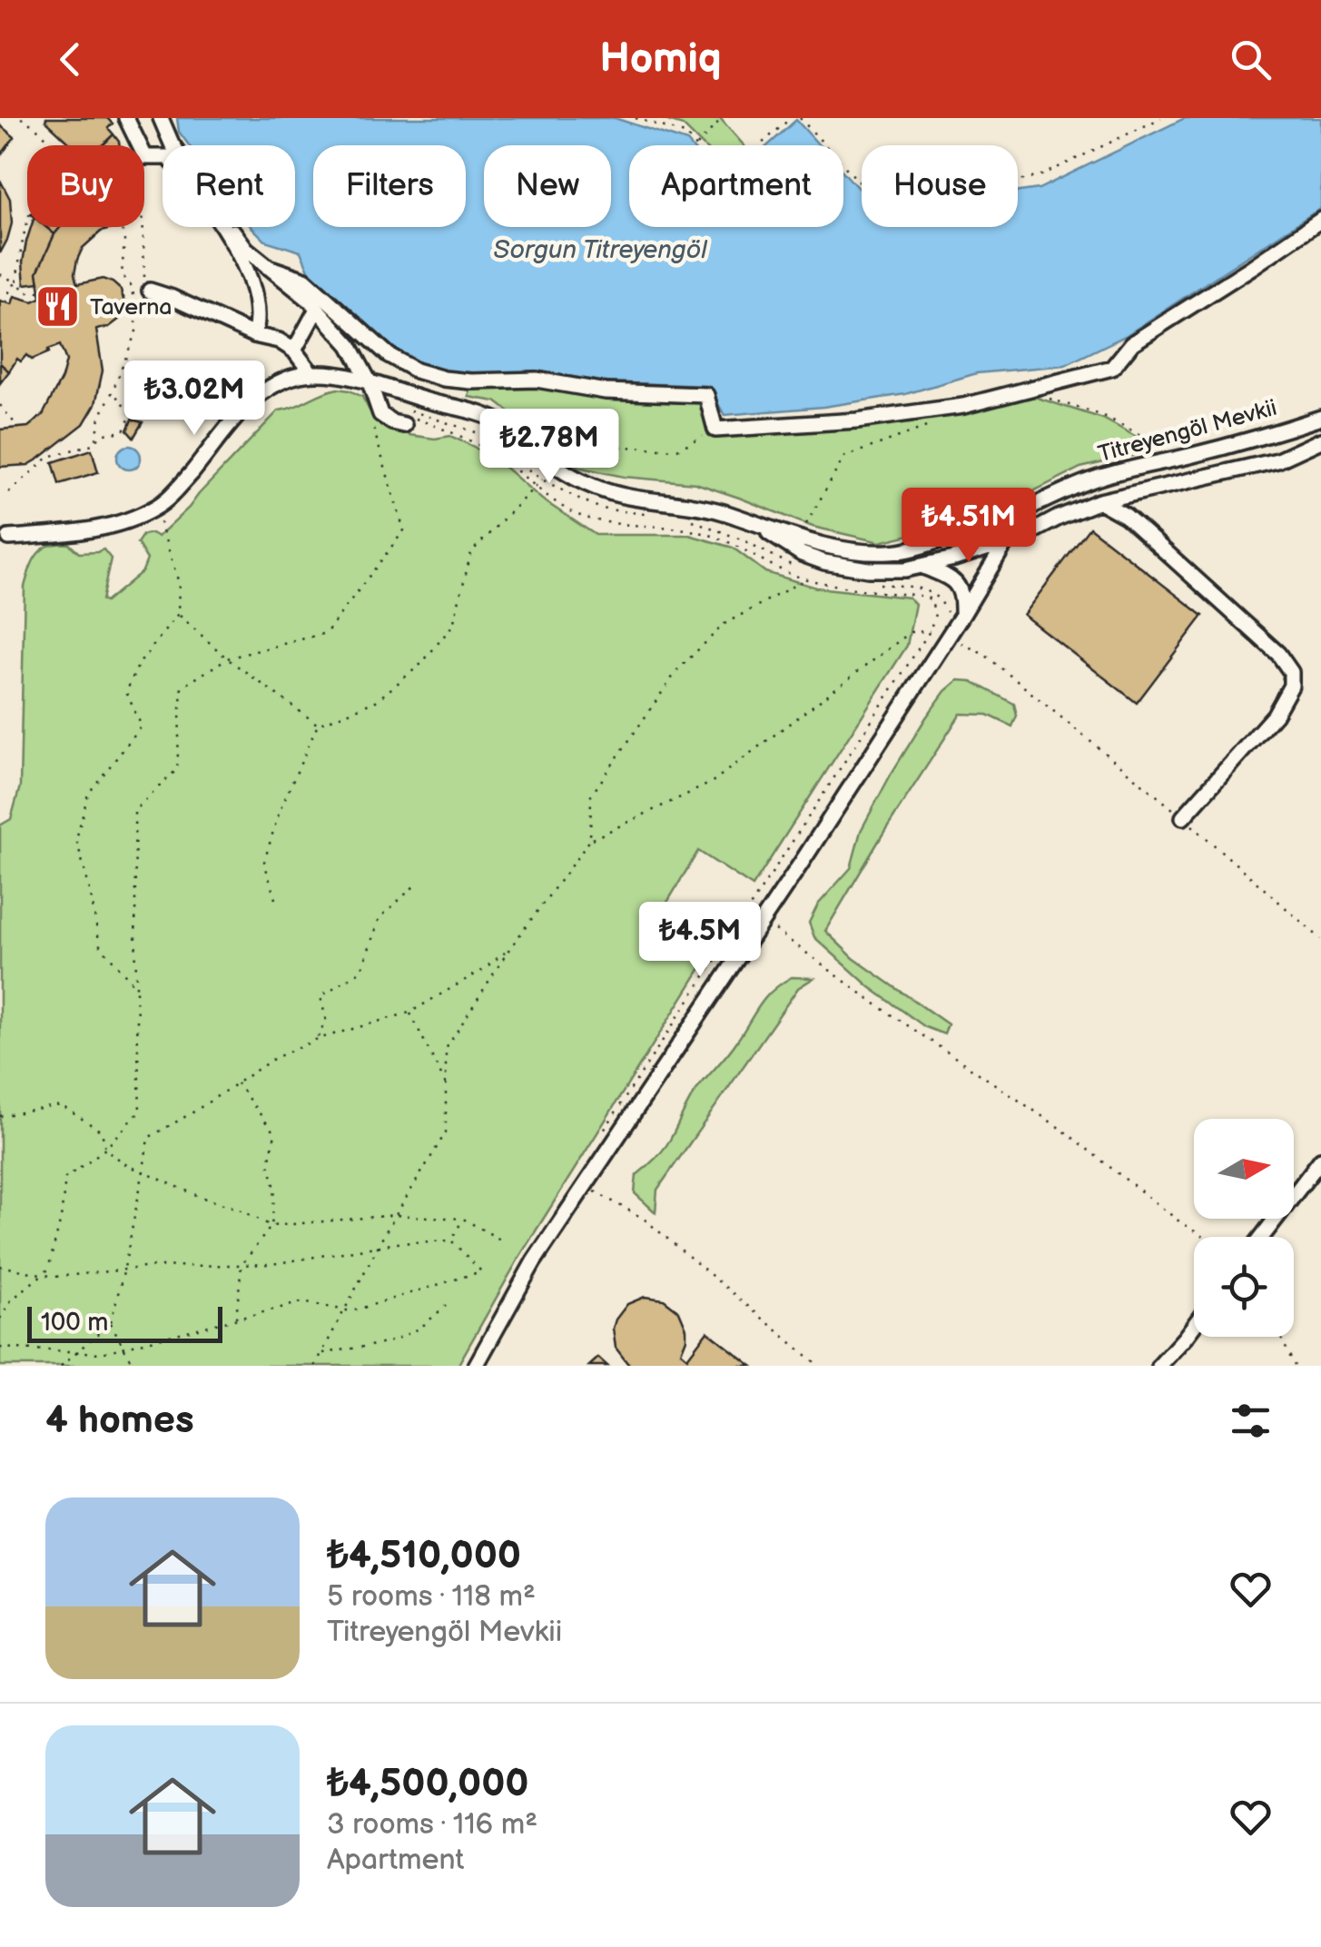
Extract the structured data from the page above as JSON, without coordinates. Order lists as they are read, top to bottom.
{
  "streets": {
    "street": ["Titreyengöl Mevkii"]
  },
  "water": ["Sorgun Titreyengöl"],
  "places": {
    "restaurant": ["Taverna"]
  },
  "scale_bar": "100 m",
  "north": "right",
  "page": {
    "header": "Homiq",
    "chip": [
      "Buy",
      "Rent",
      "Filters",
      "New",
      "Apartment",
      "House"
    ],
    "price": [
      "₺3.02M",
      "₺2.78M",
      "₺4.51M",
      "₺4.5M"
    ],
    "scale": "100 m",
    "heading": "4 homes",
    "list": [
      {
        "name": "₺4,510,000",
        "note": "5 rooms · 118 m² · Titreyengöl Mevkii"
      },
      {
        "name": "₺4,500,000",
        "note": "3 rooms · 116 m² · Apartment"
      }
    ]
  }
}
